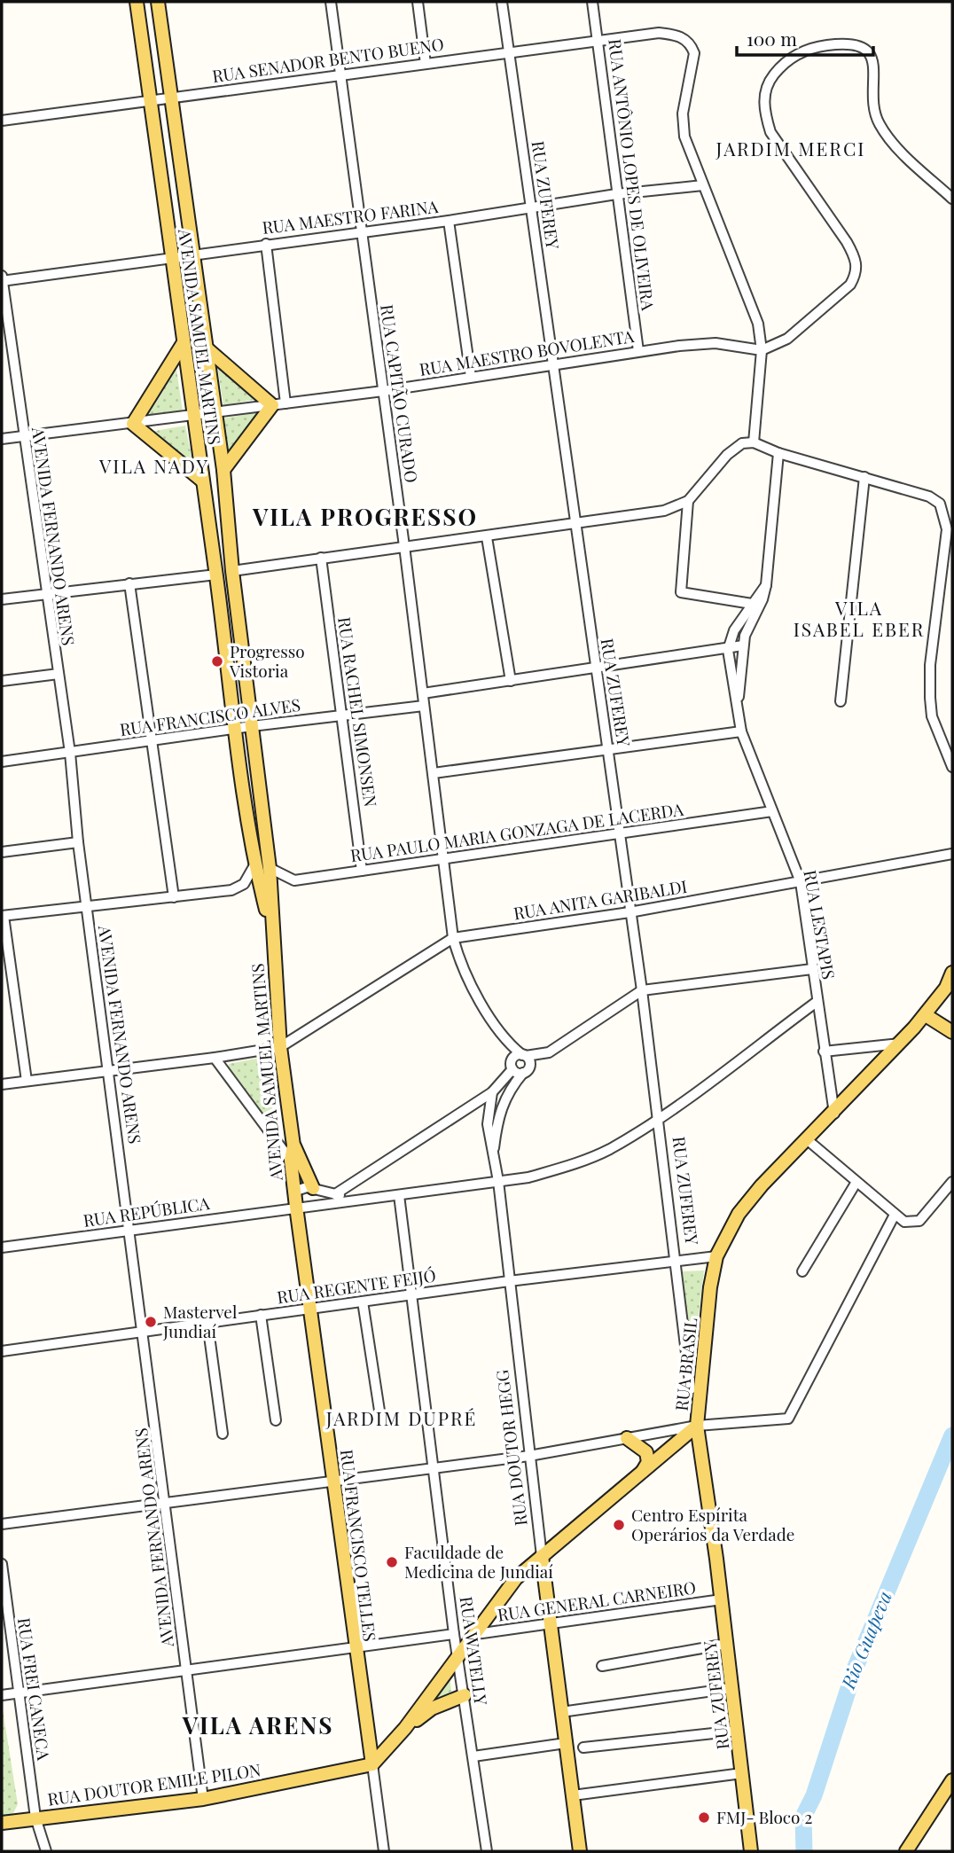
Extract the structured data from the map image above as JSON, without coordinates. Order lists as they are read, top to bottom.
{
  "streets": {
    "main road": [
      "RUA ZUFEREY",
      "AVENIDA SAMUEL MARTINS",
      "RUA BRASIL",
      "RUA DOUTOR HEGG",
      "RUA FRANCISCO TELLES",
      "RUA DOUTOR EMILE PILON"
    ],
    "street": [
      "RUA SENADOR BENTO BUENO",
      "RUA ANTÔNIO LOPES DE OLIVEIRA",
      "RUA MAESTRO FARINA",
      "RUA MAESTRO BOVOLENTA",
      "RUA CAPITÃO CURADO",
      "AVENIDA FERNANDO ARENS",
      "RUA RACHEL SIMONSEN",
      "RUA FRANCISCO ALVES",
      "RUA PAULO MARIA GONZAGA DE LACERDA",
      "RUA ANITA GARIBALDI",
      "RUA LESTAPIS",
      "RUA REPÚBLICA",
      "RUA REGENTE FEIJÓ",
      "RUA GENERAL CARNEIRO",
      "RUA WATELLY",
      "RUA FREI CANECA"
    ]
  },
  "crossings": [
    ["RUA SENADOR BENTO BUENO", "RUA ANTÔNIO LOPES DE OLIVEIRA"],
    ["RUA SENADOR BENTO BUENO", "RUA ZUFEREY"],
    ["RUA SENADOR BENTO BUENO", "RUA MAESTRO FARINA"],
    ["RUA SENADOR BENTO BUENO", "AVENIDA SAMUEL MARTINS"],
    ["RUA SENADOR BENTO BUENO", "RUA CAPITÃO CURADO"],
    ["RUA ANTÔNIO LOPES DE OLIVEIRA", "RUA MAESTRO FARINA"],
    ["RUA ANTÔNIO LOPES DE OLIVEIRA", "RUA MAESTRO BOVOLENTA"],
    ["RUA ZUFEREY", "RUA MAESTRO FARINA"],
    ["RUA ZUFEREY", "RUA MAESTRO BOVOLENTA"],
    ["RUA ZUFEREY", "RUA PAULO MARIA GONZAGA DE LACERDA"],
    ["RUA ZUFEREY", "RUA ANITA GARIBALDI"],
    ["RUA ZUFEREY", "RUA REGENTE FEIJÓ"],
    ["RUA ZUFEREY", "RUA BRASIL"],
    ["RUA ZUFEREY", "RUA DOUTOR HEGG"],
    ["RUA ZUFEREY", "RUA GENERAL CARNEIRO"],
    ["RUA MAESTRO FARINA", "AVENIDA SAMUEL MARTINS"],
    ["RUA MAESTRO FARINA", "RUA CAPITÃO CURADO"],
    ["RUA MAESTRO FARINA", "AVENIDA FERNANDO ARENS"],
    ["AVENIDA SAMUEL MARTINS", "RUA MAESTRO BOVOLENTA"],
    ["AVENIDA SAMUEL MARTINS", "RUA FRANCISCO ALVES"],
    ["AVENIDA SAMUEL MARTINS", "RUA PAULO MARIA GONZAGA DE LACERDA"],
    ["AVENIDA SAMUEL MARTINS", "RUA ANITA GARIBALDI"],
    ["AVENIDA SAMUEL MARTINS", "RUA REPÚBLICA"],
    ["AVENIDA SAMUEL MARTINS", "RUA FRANCISCO TELLES"],
    ["RUA MAESTRO BOVOLENTA", "RUA CAPITÃO CURADO"],
    ["RUA MAESTRO BOVOLENTA", "AVENIDA FERNANDO ARENS"],
    ["RUA CAPITÃO CURADO", "RUA FRANCISCO ALVES"],
    ["RUA CAPITÃO CURADO", "RUA PAULO MARIA GONZAGA DE LACERDA"],
    ["RUA CAPITÃO CURADO", "RUA ANITA GARIBALDI"],
    ["AVENIDA FERNANDO ARENS", "RUA FRANCISCO ALVES"],
    ["AVENIDA FERNANDO ARENS", "RUA REPÚBLICA"],
    ["AVENIDA FERNANDO ARENS", "RUA REGENTE FEIJÓ"],
    ["AVENIDA FERNANDO ARENS", "RUA DOUTOR EMILE PILON"],
    ["RUA RACHEL SIMONSEN", "RUA FRANCISCO ALVES"],
    ["RUA RACHEL SIMONSEN", "RUA PAULO MARIA GONZAGA DE LACERDA"],
    ["RUA PAULO MARIA GONZAGA DE LACERDA", "RUA LESTAPIS"],
    ["RUA ANITA GARIBALDI", "RUA LESTAPIS"],
    ["RUA LESTAPIS", "RUA BRASIL"],
    ["RUA REPÚBLICA", "RUA FRANCISCO TELLES"],
    ["RUA REGENTE FEIJÓ", "RUA BRASIL"],
    ["RUA REGENTE FEIJÓ", "RUA DOUTOR HEGG"],
    ["RUA REGENTE FEIJÓ", "RUA FRANCISCO TELLES"],
    ["RUA REGENTE FEIJÓ", "RUA WATELLY"],
    ["RUA BRASIL", "RUA DOUTOR HEGG"],
    ["RUA BRASIL", "RUA GENERAL CARNEIRO"],
    ["RUA BRASIL", "RUA WATELLY"],
    ["RUA DOUTOR HEGG", "RUA GENERAL CARNEIRO"],
    ["RUA FRANCISCO TELLES", "RUA DOUTOR EMILE PILON"],
    ["RUA FREI CANECA", "RUA DOUTOR EMILE PILON"]
  ],
  "districts": [
    "JARDIM MERCI",
    "VILA NADY",
    "VILA PROGRESSO",
    "VILA ISABEL EBER",
    "JARDIM DUPRÉ",
    "VILA ARENS"
  ],
  "water": ["Rio Guapeva"],
  "places": [
    "Progresso Vistoria",
    "Mastervel Jundiaí",
    "Centro Espírita Operários da Verdade",
    "Faculdade de Medicina de Jundiaí",
    "FMJ- Bloco 2"
  ],
  "scale_bar": "100 m"
}
